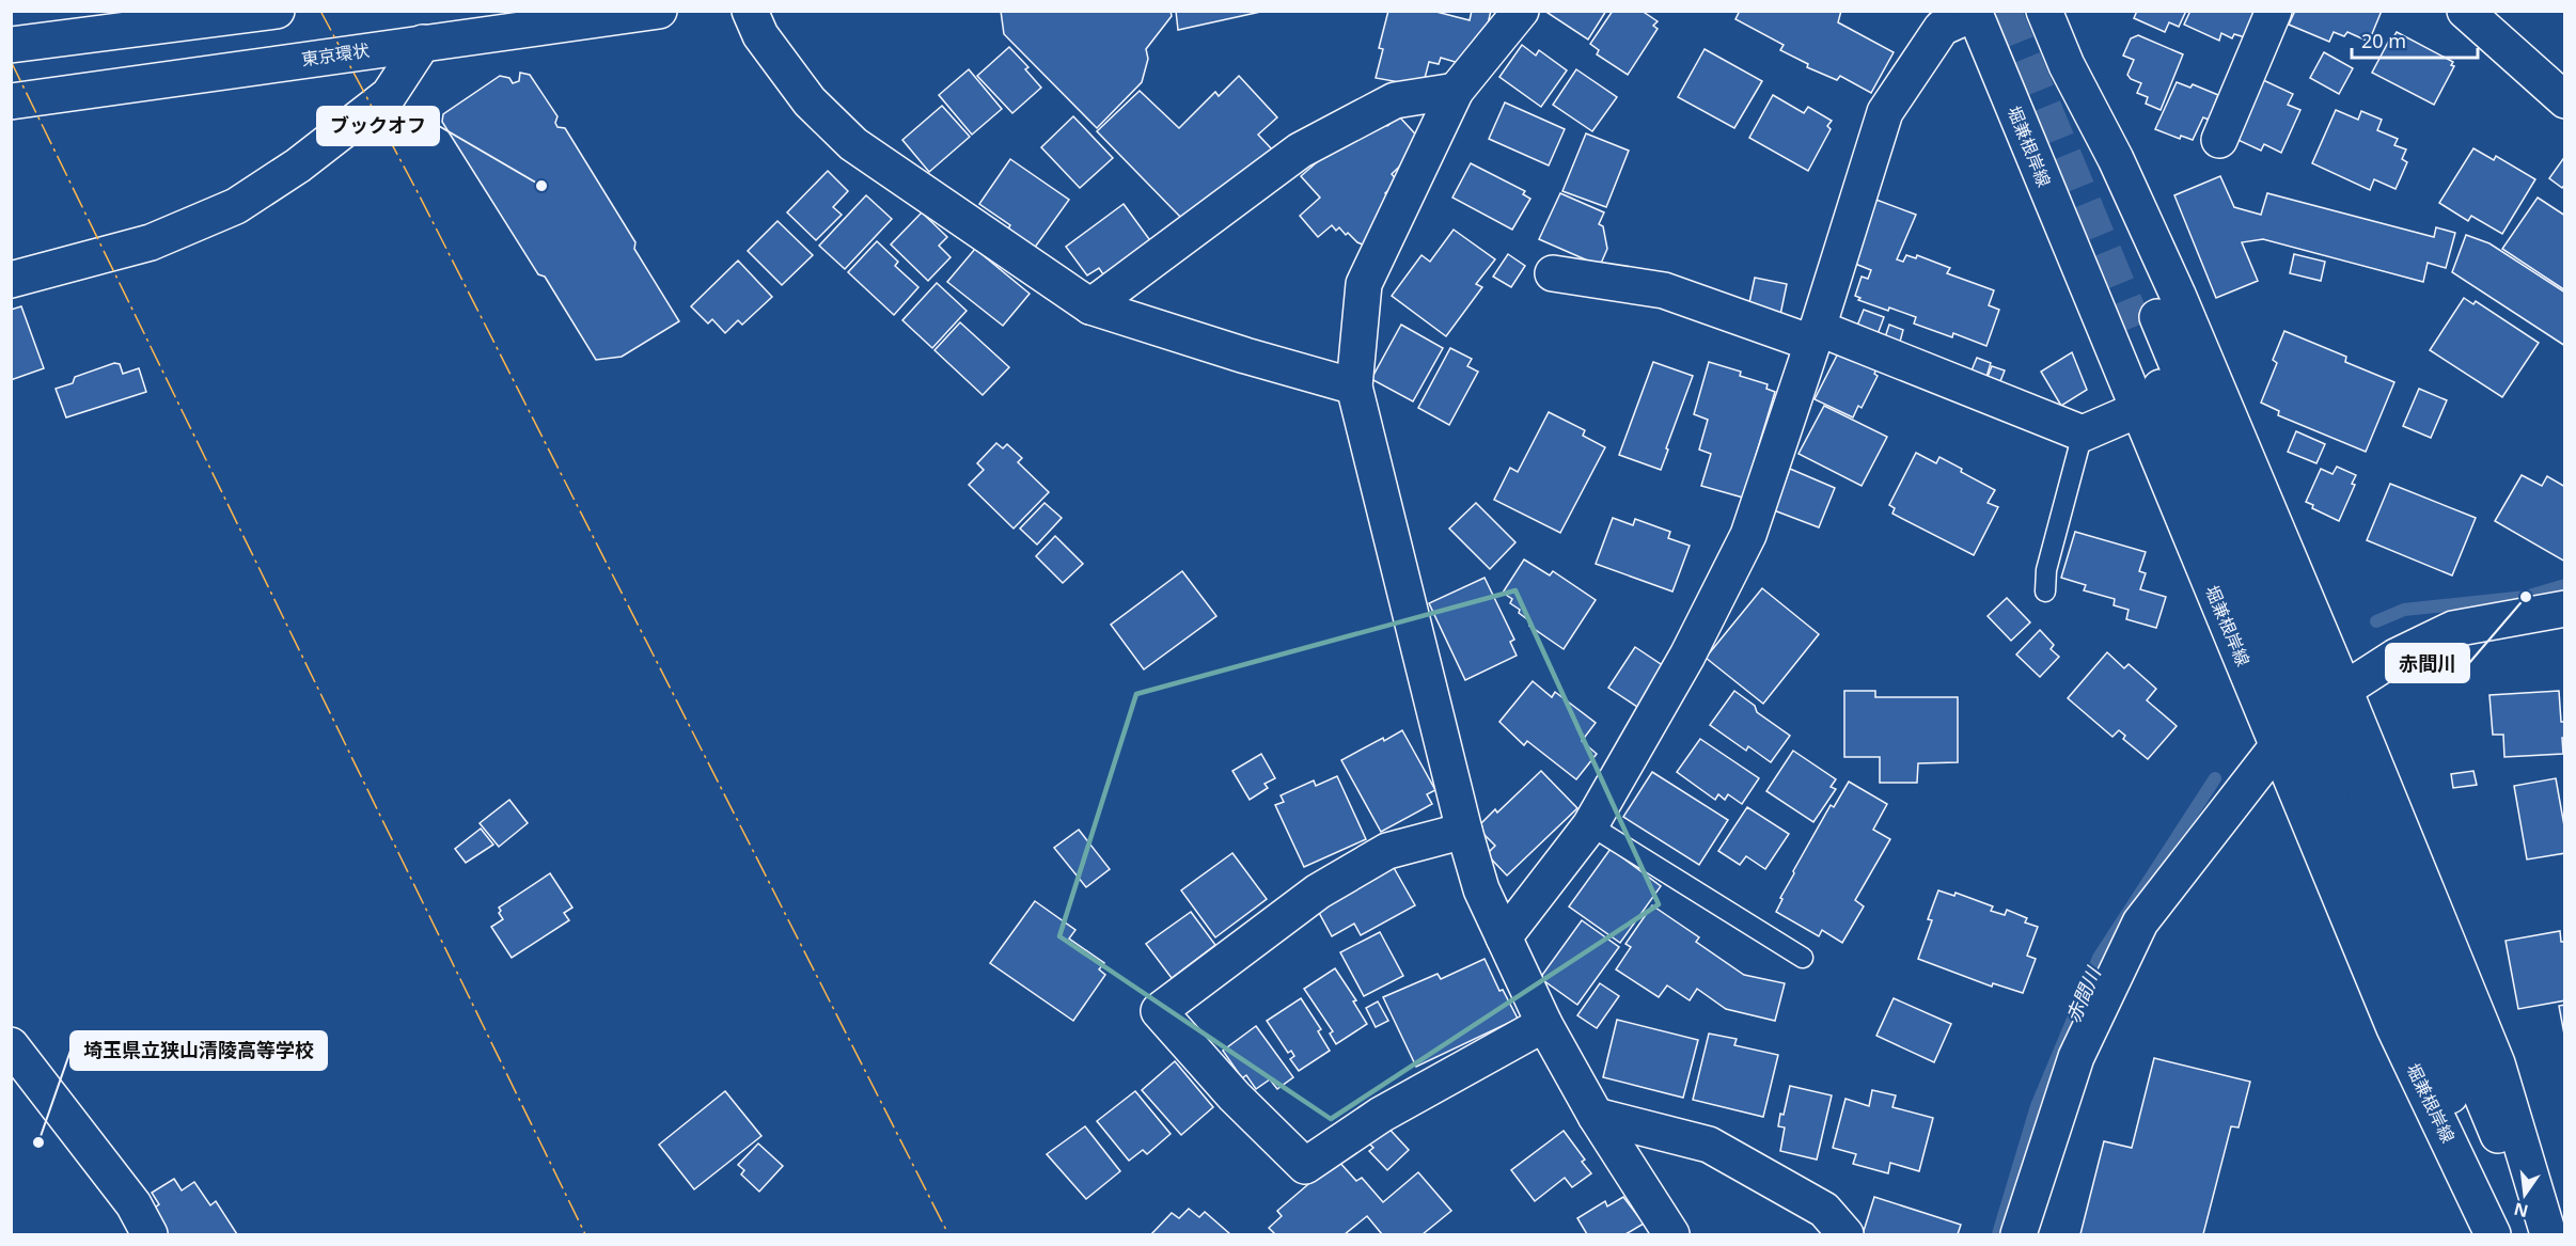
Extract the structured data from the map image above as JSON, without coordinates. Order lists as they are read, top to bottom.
{
  "streets": {
    "main road": ["東京環状", "堀兼根岸線"]
  },
  "water": ["赤間川"],
  "places": ["ブックオフ", "赤間川", "埼玉県立狭山清陵高等学校"],
  "scale_bar": "20 m",
  "north": "bottom"
}
